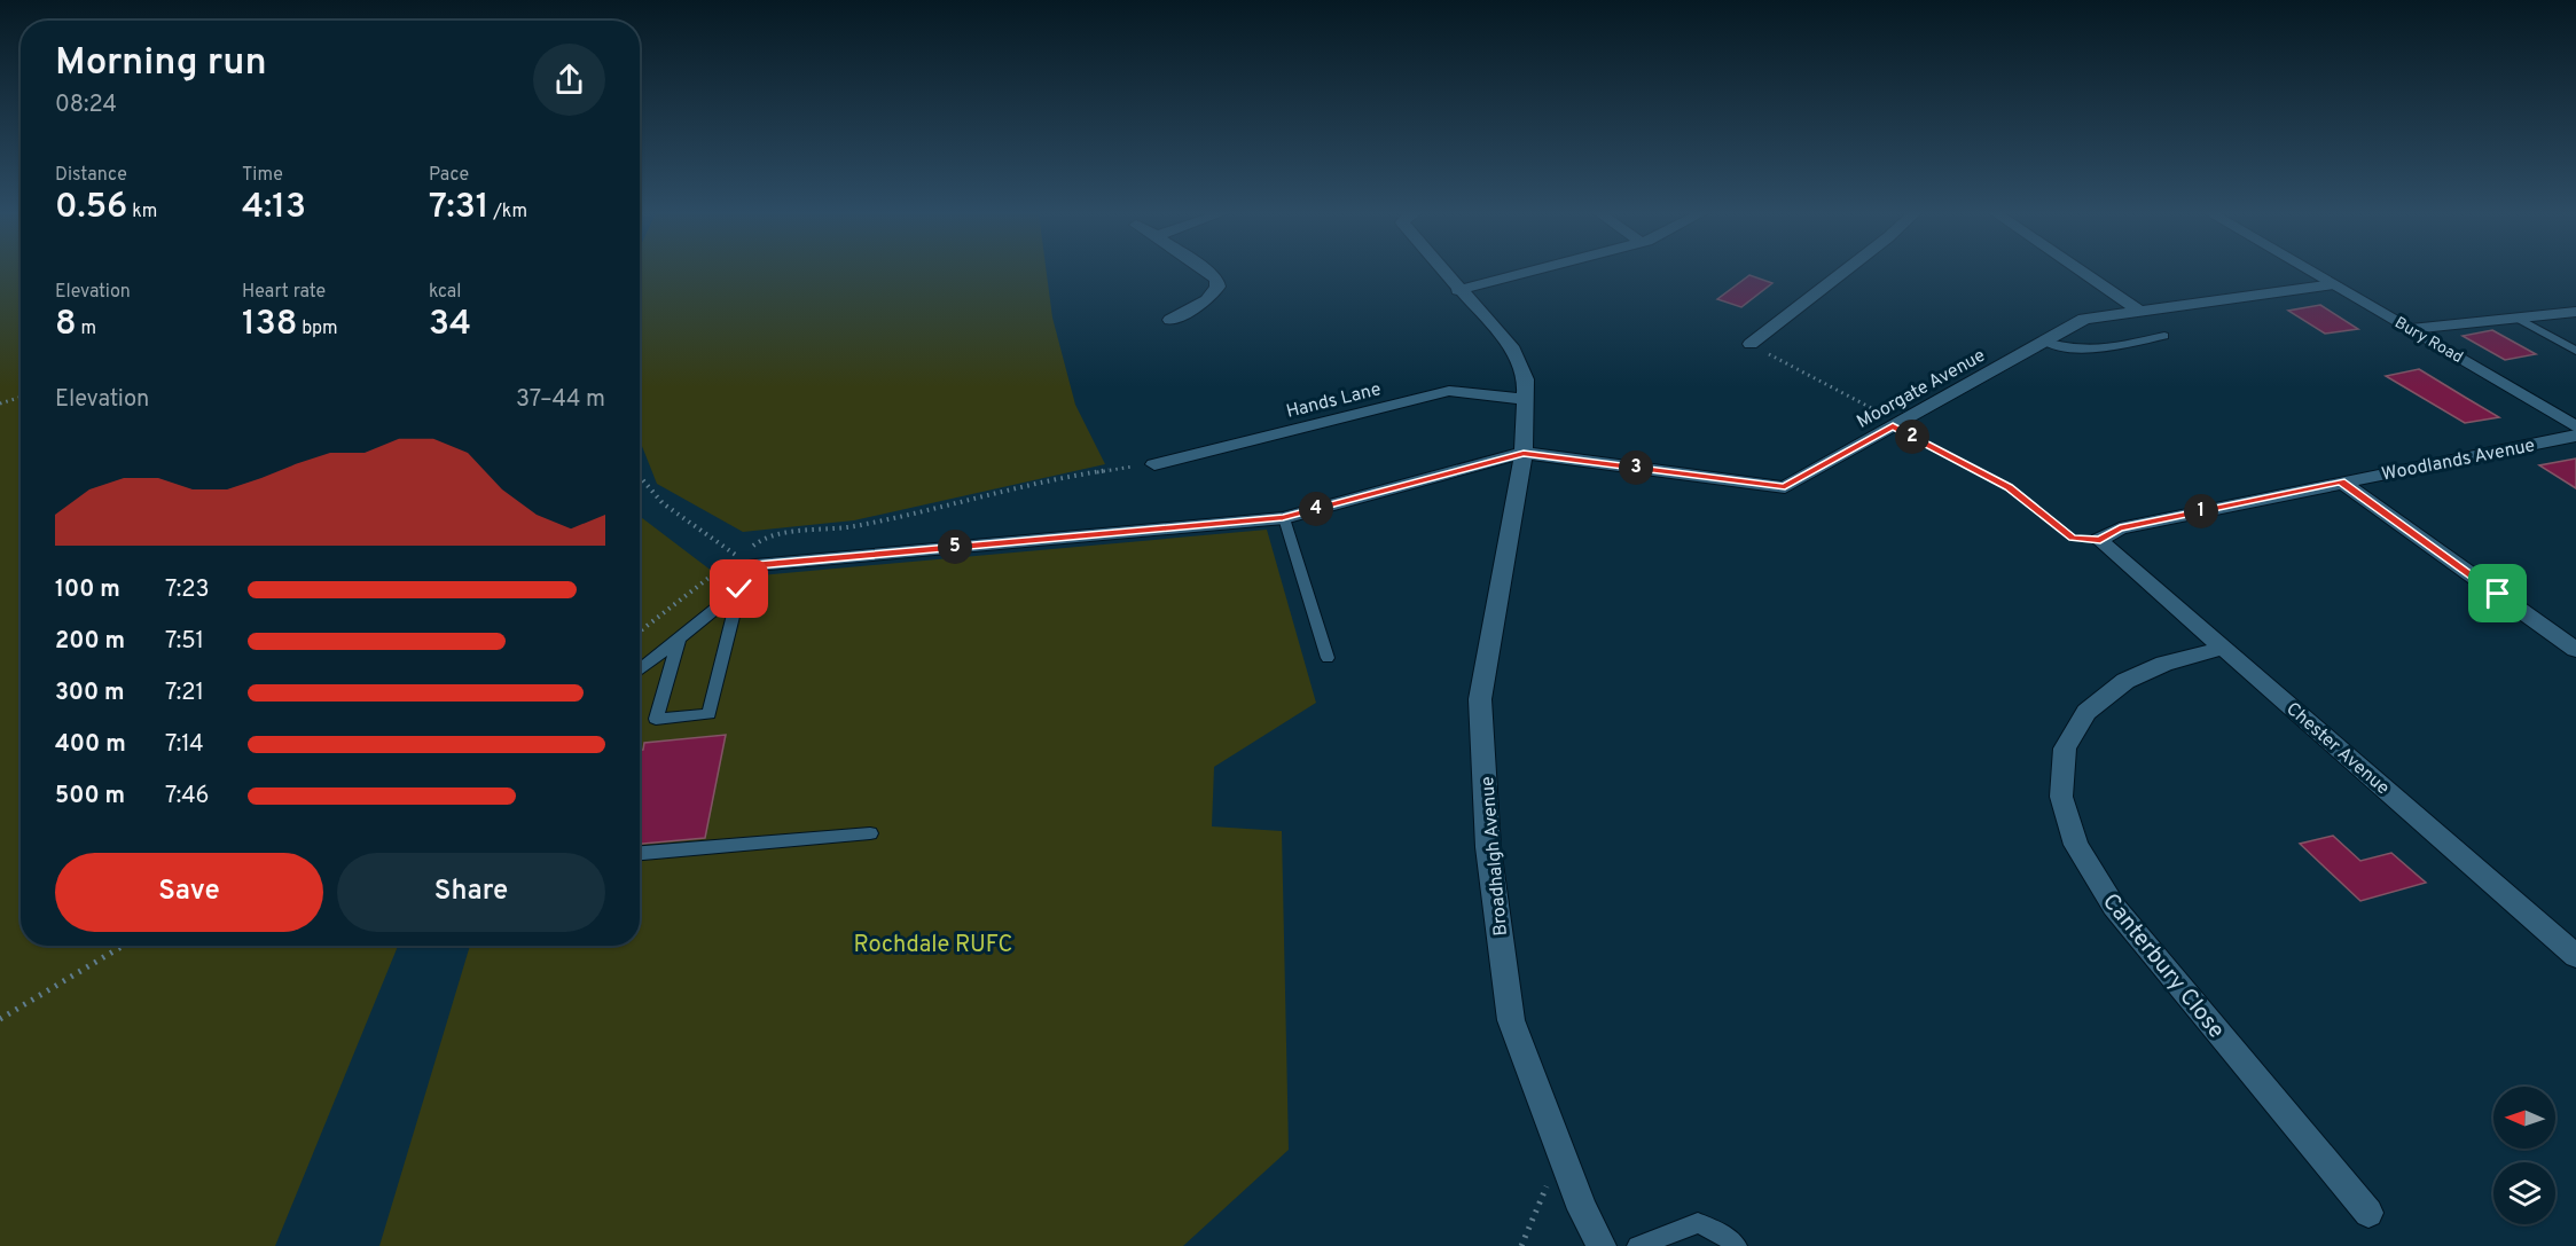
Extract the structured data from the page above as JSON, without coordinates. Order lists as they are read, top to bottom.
{
  "streets": {
    "street": [
      "Bury Road",
      "Moorgate Avenue",
      "Hands Lane",
      "Woodlands Avenue",
      "Chester Avenue",
      "Broadhalgh Avenue",
      "Canterbury Close"
    ]
  },
  "crossings": [
    ["Bury Road", "Moorgate Avenue"],
    ["Moorgate Avenue", "Broadhalgh Avenue"],
    ["Hands Lane", "Broadhalgh Avenue"],
    ["Woodlands Avenue", "Chester Avenue"],
    ["Chester Avenue", "Canterbury Close"]
  ],
  "parks": ["Rochdale RUFC"],
  "north": "left",
  "page": {
    "heading": ["Morning run", "08:24"],
    "stats": [
      ["Distance", "0.56 km"],
      ["Time", "4:13"],
      ["Pace", "7:31 /km"],
      ["Elevation", "8 m"],
      ["Heart rate", "138 bpm"],
      ["kcal", "34"]
    ],
    "chart": ["Elevation", "37–44 m"],
    "pins": [
      "2",
      "3",
      "4",
      "1",
      "5"
    ],
    "list": [
      {
        "name": "100 m",
        "note": "7:23"
      },
      {
        "name": "200 m",
        "note": "7:51"
      },
      {
        "name": "300 m",
        "note": "7:21"
      },
      {
        "name": "400 m",
        "note": "7:14"
      },
      {
        "name": "500 m",
        "note": "7:46"
      }
    ],
    "buttons": ["Save", "Share"]
  }
}
